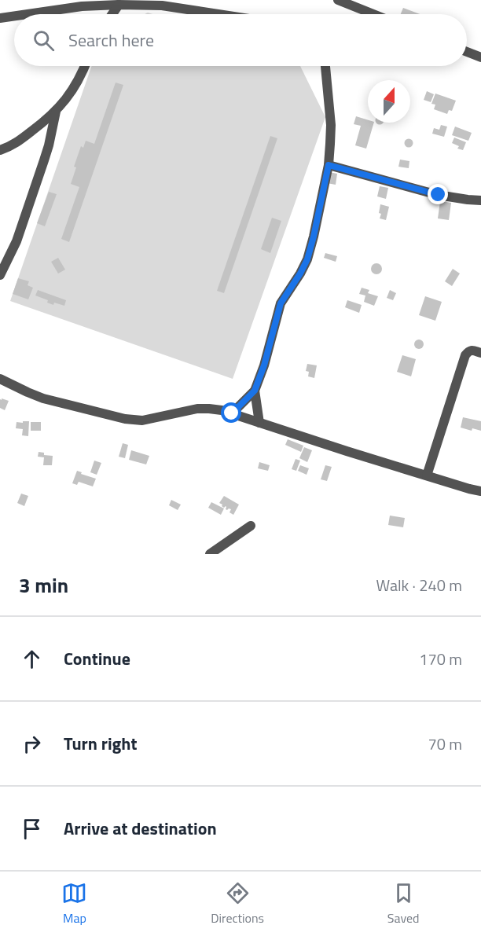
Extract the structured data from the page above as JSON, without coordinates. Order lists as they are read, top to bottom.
{
  "north": "top",
  "page": {
    "search": "Search here",
    "heading": ["3 min", "Walk · 240 m"],
    "list": [
      ["Continue", "170 m"],
      ["Turn right", "70 m"],
      "Arrive at destination"
    ],
    "nav": ["Map", "Directions", "Saved"]
  }
}
